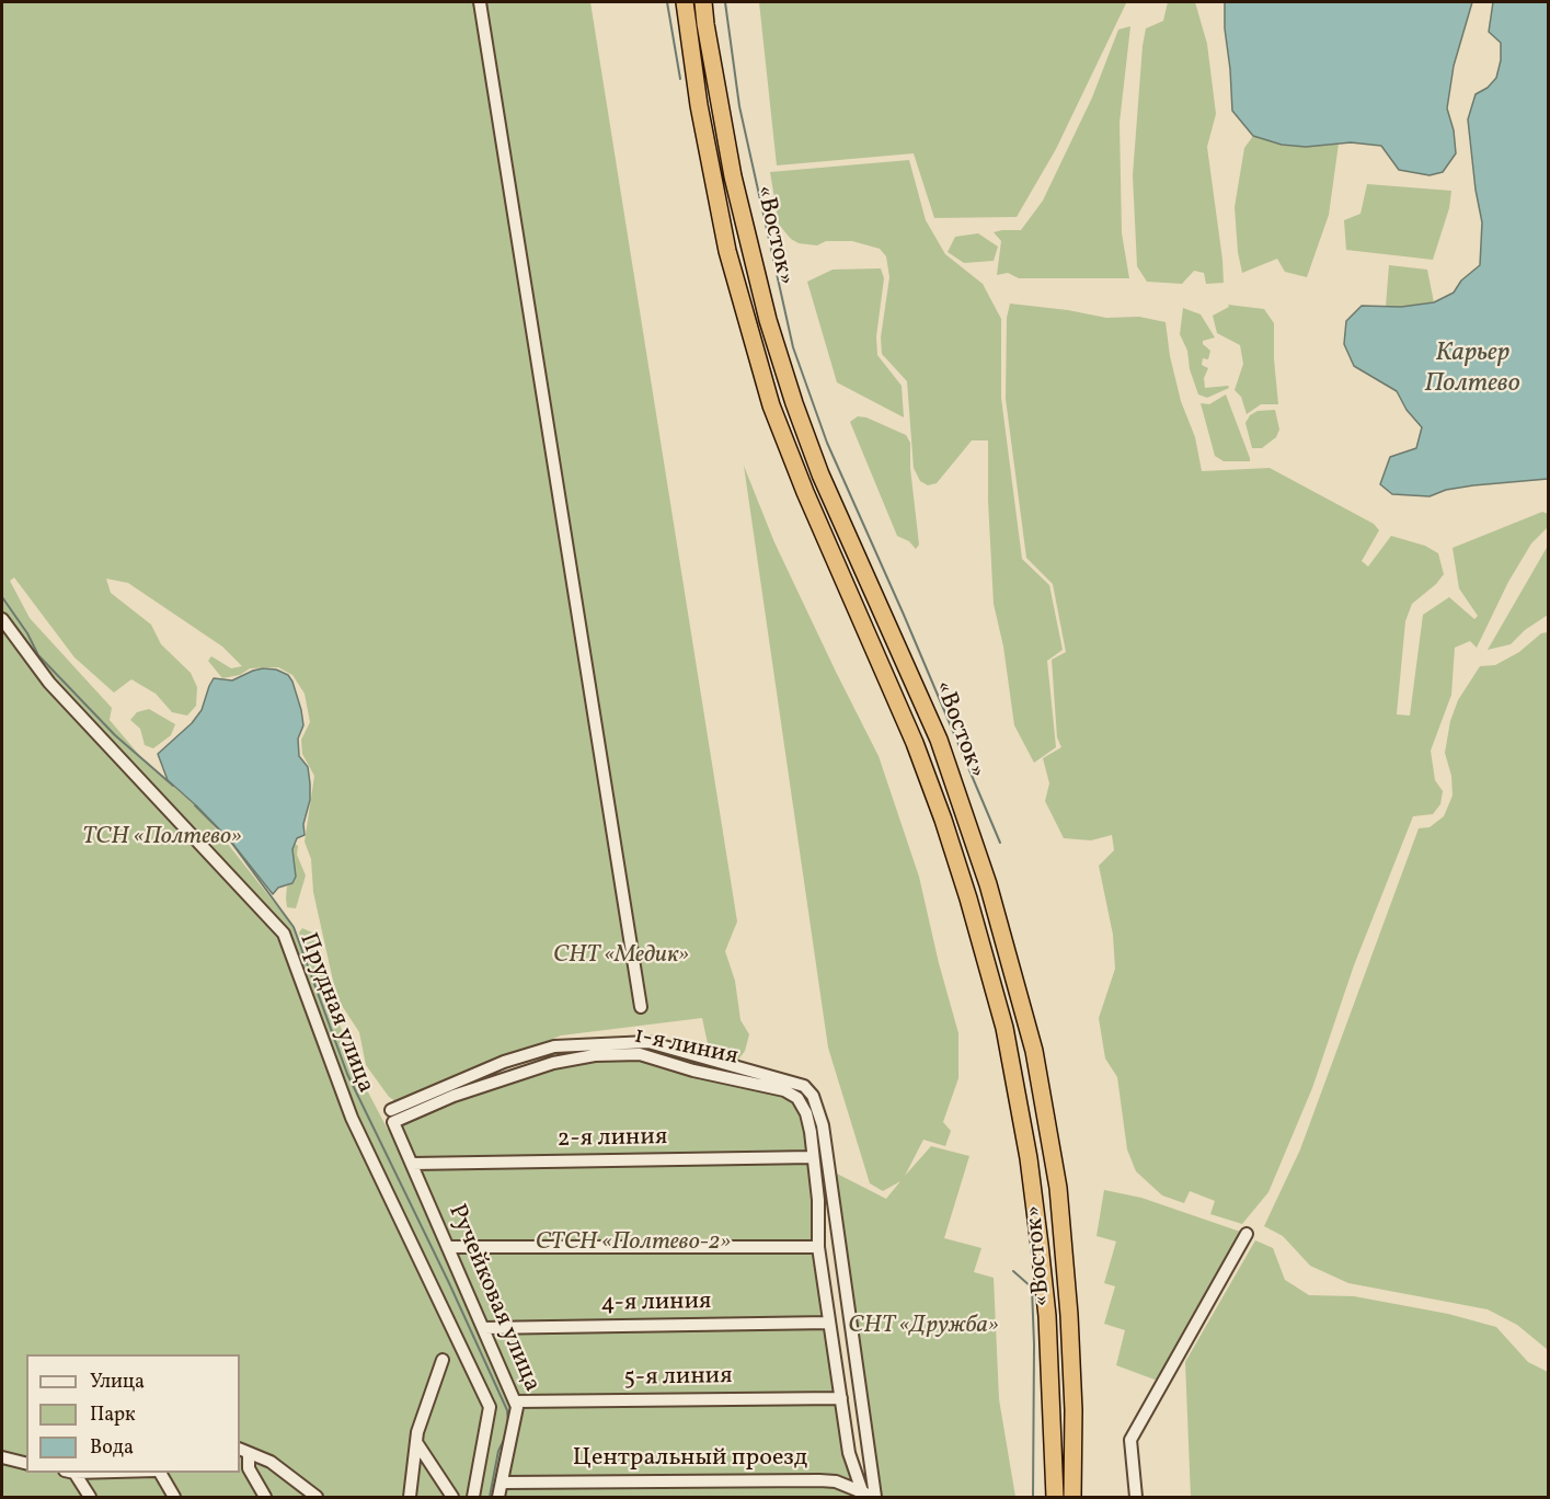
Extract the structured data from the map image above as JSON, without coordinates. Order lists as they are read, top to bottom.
{
  "streets": {
    "highway": ["«Восток»"],
    "street": [
      "Прудная улица",
      "1-я линия",
      "2-я линия",
      "Ручейковая улица",
      "4-я линия",
      "5-я линия",
      "Центральный проезд"
    ]
  },
  "crossings": [
    ["1-я линия", "2-я линия"],
    ["1-я линия", "Ручейковая улица"],
    ["2-я линия", "Ручейковая улица"],
    ["Ручейковая улица", "4-я линия"],
    ["Ручейковая улица", "5-я линия"],
    ["Ручейковая улица", "Центральный проезд"]
  ],
  "water": ["Карьер Полтево"],
  "parks": [
    "ТСН «Полтево»",
    "СНТ «Медик»",
    "СТСН «Полтево-2»",
    "СНТ «Дружба»"
  ],
  "legend": ["Улица", "Парк", "Вода"]
}
